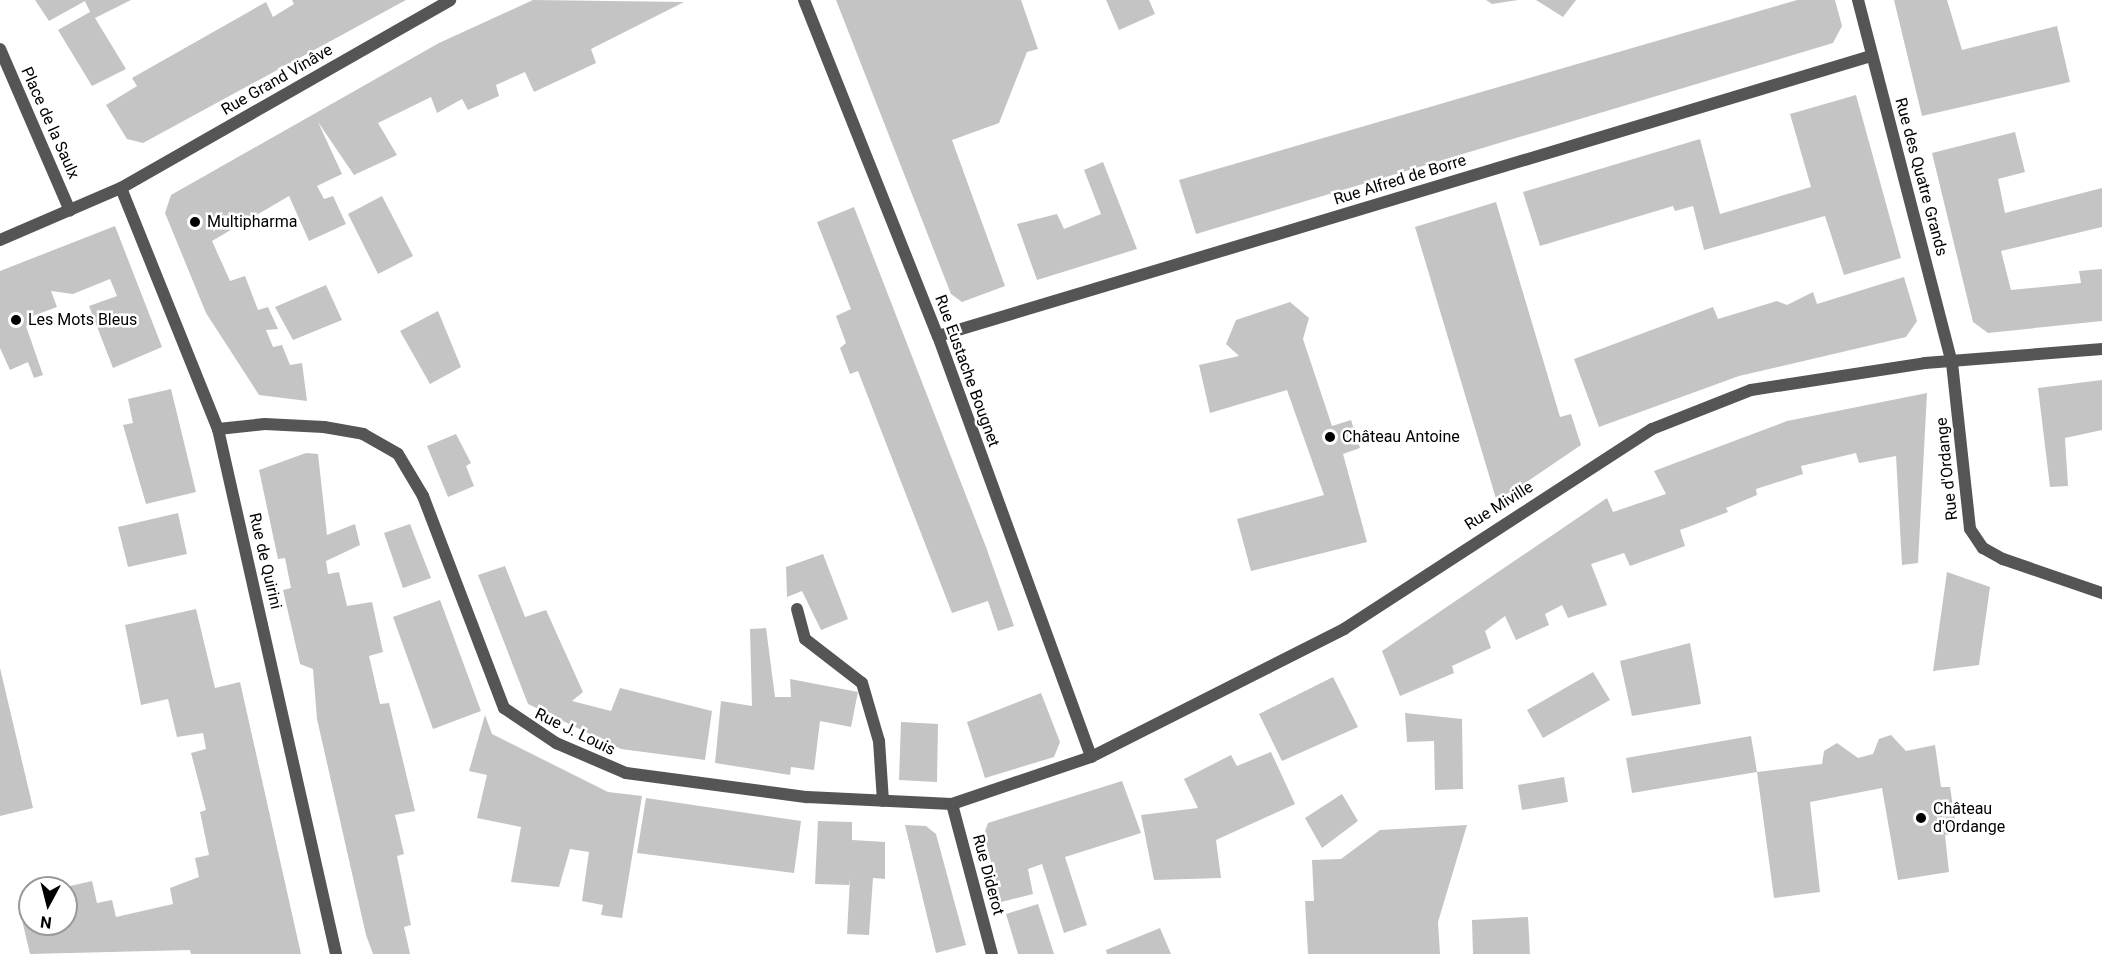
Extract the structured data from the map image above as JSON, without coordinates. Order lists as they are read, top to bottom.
{
  "streets": {
    "street": [
      "Rue Grand Vinâve",
      "Place de la Saulx",
      "Rue des Quatre Grands",
      "Rue Alfred de Borre",
      "Rue Eustache Bougnet",
      "Rue d'Ordange",
      "Rue Miville",
      "Rue de Quirini",
      "Rue J. Louis",
      "Rue Diderot"
    ]
  },
  "crossings": [
    ["Rue Grand Vinâve", "Place de la Saulx"],
    ["Rue Grand Vinâve", "Rue de Quirini"],
    ["Rue des Quatre Grands", "Rue Alfred de Borre"],
    ["Rue des Quatre Grands", "Rue d'Ordange"],
    ["Rue des Quatre Grands", "Rue Miville"],
    ["Rue Alfred de Borre", "Rue Eustache Bougnet"],
    ["Rue Eustache Bougnet", "Rue Miville"],
    ["Rue Eustache Bougnet", "Rue J. Louis"],
    ["Rue d'Ordange", "Rue Miville"],
    ["Rue Miville", "Rue J. Louis"],
    ["Rue de Quirini", "Rue J. Louis"],
    ["Rue J. Louis", "Rue Diderot"]
  ],
  "places": [
    "Multipharma",
    "Les Mots Bleus",
    "Château Antoine",
    "Château d'Ordange"
  ],
  "north": "bottom"
}
